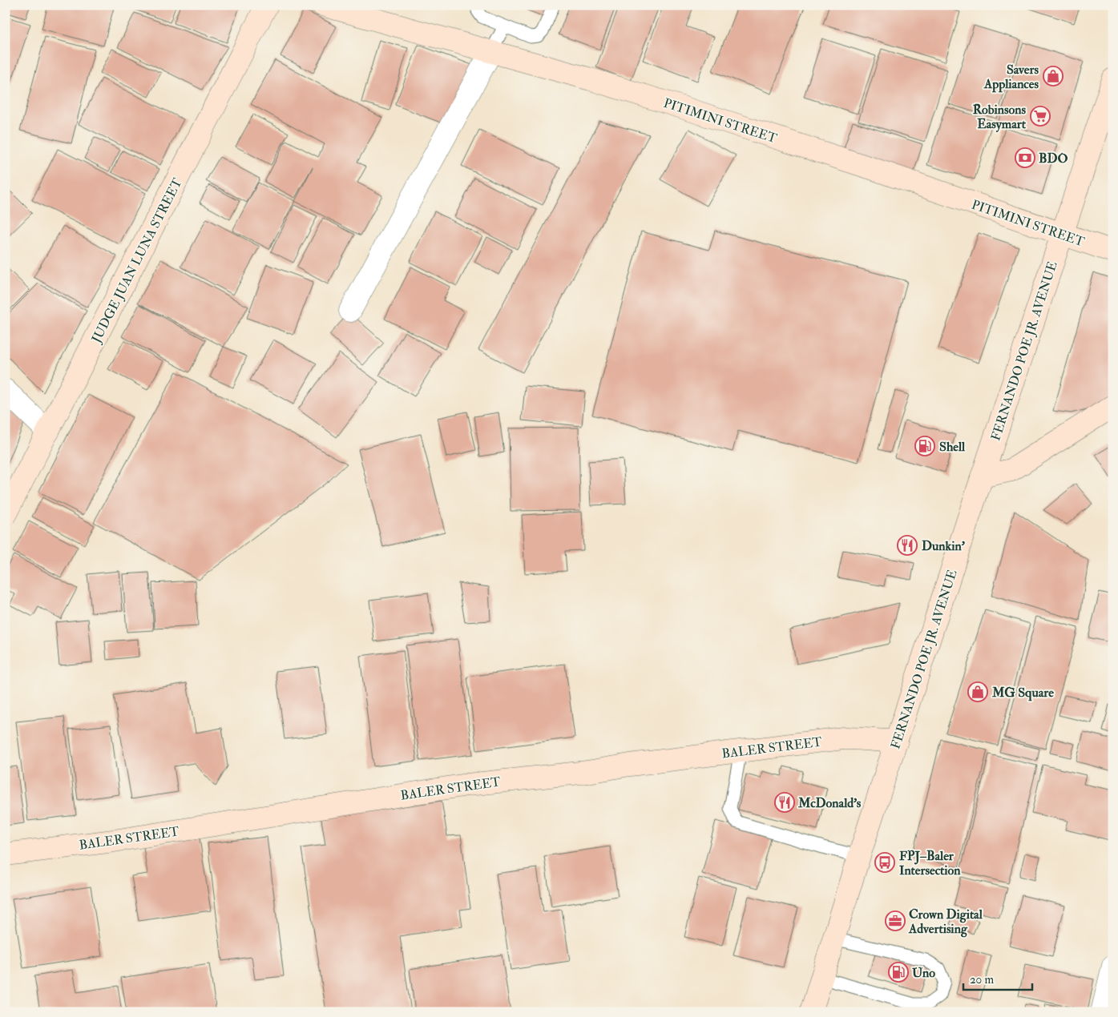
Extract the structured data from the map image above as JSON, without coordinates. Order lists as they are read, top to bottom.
{
  "streets": {
    "street": [
      "PITIMINI STREET",
      "JUDGE JUAN LUNA STREET",
      "FERNANDO POE JR. AVENUE",
      "BALER STREET"
    ]
  },
  "crossings": [
    ["PITIMINI STREET", "FERNANDO POE JR. AVENUE"],
    ["FERNANDO POE JR. AVENUE", "BALER STREET"]
  ],
  "places": {
    "shop": ["Savers Appliances", "MG Square"],
    "supermarket": ["Robinsons Easymart"],
    "bank": ["BDO"],
    "fuel station": ["Shell", "Uno"],
    "restaurant": ["Dunkin'", "McDonald's"],
    "bus stop": ["FPJ–Baler Intersection"],
    "office": ["Crown Digital Advertising"]
  },
  "scale_bar": "20 m"
}
